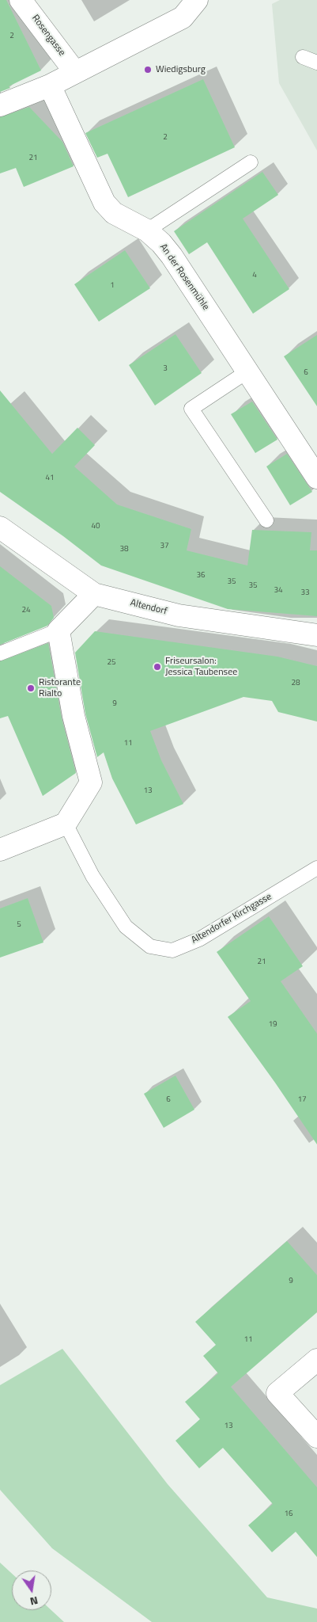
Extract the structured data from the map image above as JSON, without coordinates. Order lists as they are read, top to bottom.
{
  "streets": {
    "street": ["Rosengasse", "An der Rosenmühle", "Altendorf"],
    "lane": ["Altendorfer Kirchgasse"]
  },
  "places": ["Wiedigsburg", "Friseursalon: Jessica Taubensee", "Ristorante Rialto"],
  "house_numbers": [
    "2",
    "2",
    "21",
    "4",
    "1",
    "3",
    "6",
    "41",
    "40",
    "37",
    "38",
    "36",
    "35",
    "35",
    "34",
    "33",
    "24",
    "25",
    "28",
    "9",
    "11",
    "13",
    "5",
    "21",
    "19",
    "6",
    "17",
    "9",
    "11",
    "13",
    "16"
  ],
  "north": "bottom"
}
